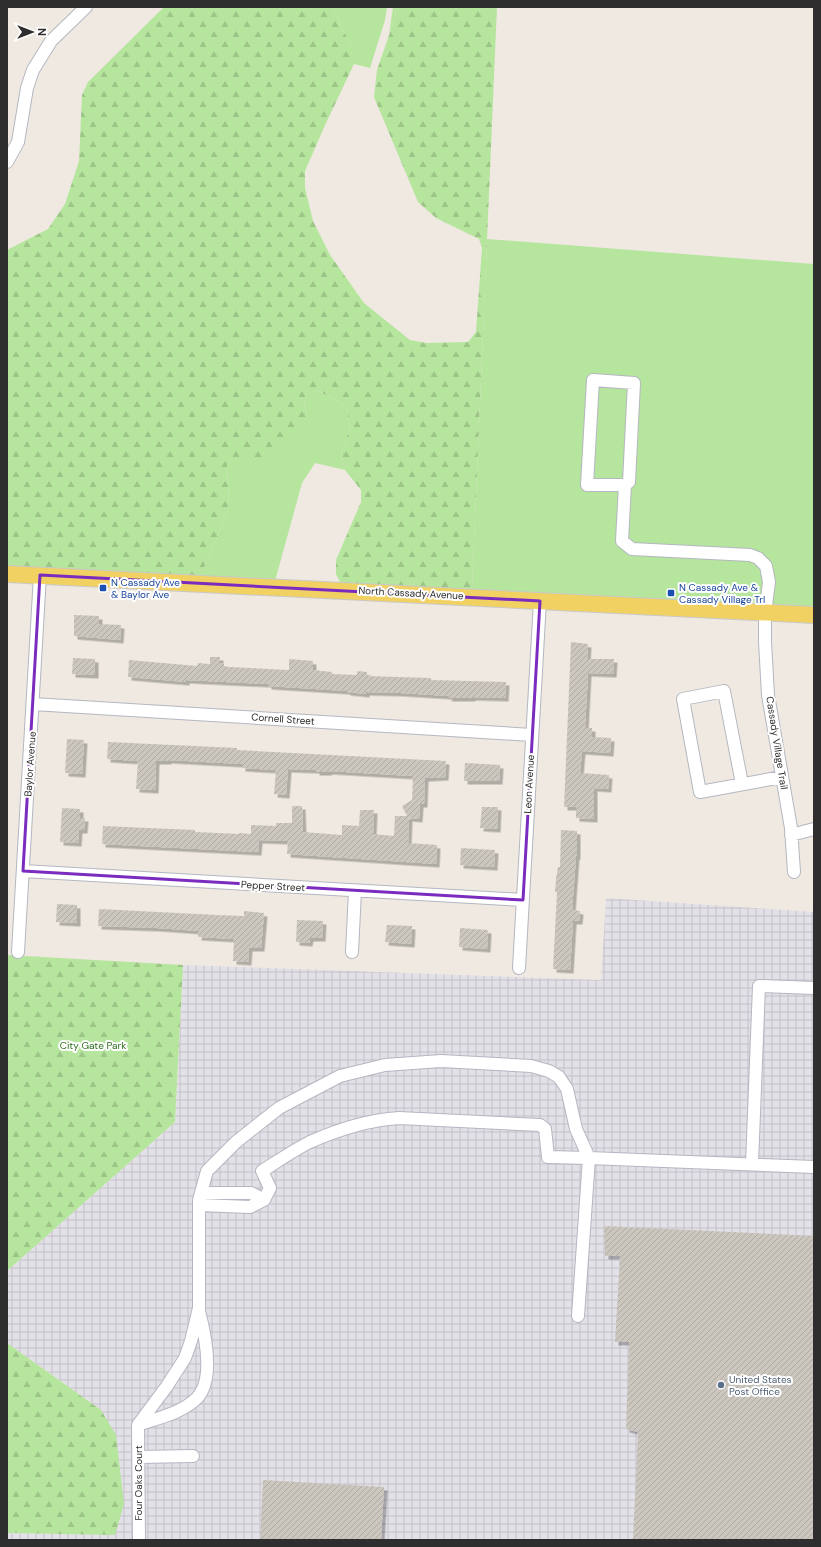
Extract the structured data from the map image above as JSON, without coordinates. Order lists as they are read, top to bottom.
{
  "streets": {
    "main road": ["North Cassady Avenue"],
    "street": [
      "Cornell Street",
      "Cassady Village Trail",
      "Baylor Avenue",
      "Leon Avenue",
      "Pepper Street",
      "Four Oaks Court"
    ]
  },
  "crossings": [
    ["North Cassady Avenue", "Cassady Village Trail"],
    ["North Cassady Avenue", "Baylor Avenue"],
    ["North Cassady Avenue", "Leon Avenue"],
    ["Cornell Street", "Baylor Avenue"],
    ["Cornell Street", "Leon Avenue"],
    ["Baylor Avenue", "Pepper Street"],
    ["Leon Avenue", "Pepper Street"]
  ],
  "parks": ["City Gate Park"],
  "places": {
    "transit": ["N Cassady Ave & Baylor Ave", "N Cassady Ave & Cassady Village Trl"],
    "other": ["United States Post Office"]
  },
  "north": "right"
}
